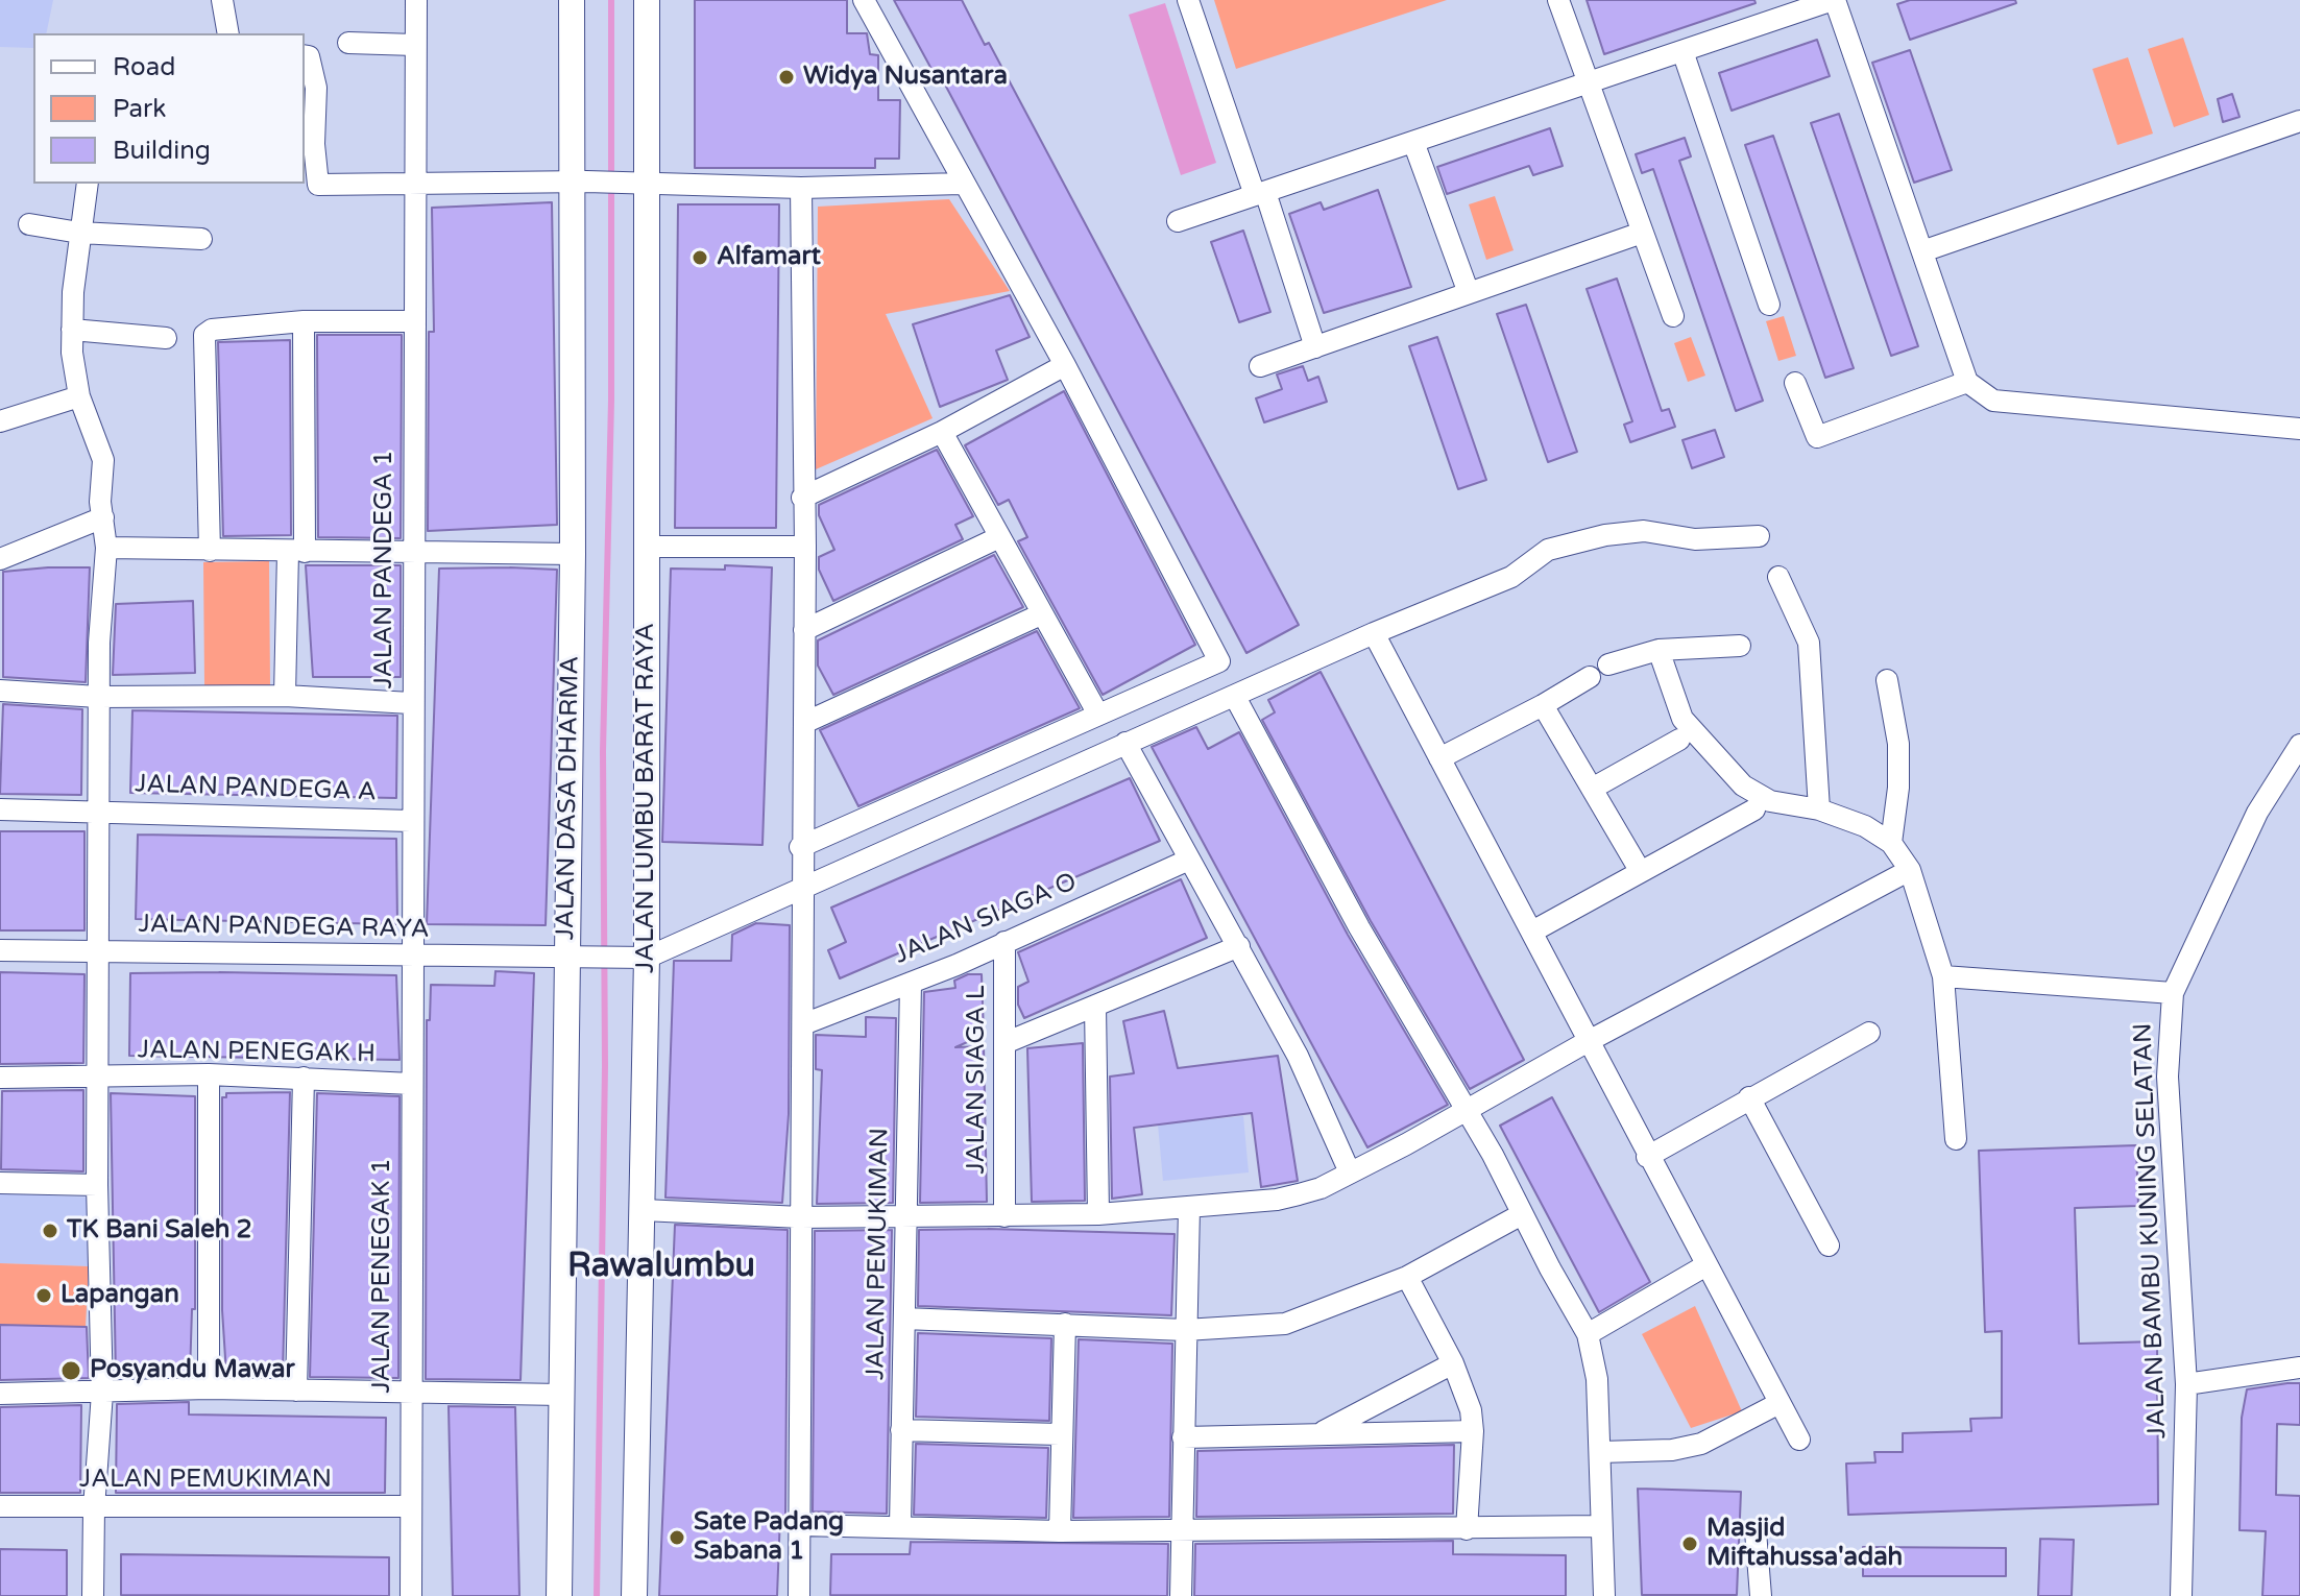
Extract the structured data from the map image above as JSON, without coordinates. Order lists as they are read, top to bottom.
{
  "streets": {
    "street": [
      "JALAN PANDEGA 1",
      "JALAN PANDEGA A",
      "JALAN DASA DHARMA",
      "JALAN LUMBU BARAT RAYA",
      "JALAN SIAGA O",
      "JALAN PANDEGA RAYA",
      "JALAN PENEGAK H",
      "JALAN SIAGA L",
      "JALAN BAMBU KUNING SELATAN",
      "JALAN PEMUKIMAN",
      "JALAN PENEGAK 1"
    ]
  },
  "crossings": [
    ["JALAN PANDEGA 1", "JALAN PANDEGA A"],
    ["JALAN PANDEGA 1", "JALAN PANDEGA RAYA"],
    ["JALAN PANDEGA 1", "JALAN PENEGAK 1"],
    ["JALAN DASA DHARMA", "JALAN PANDEGA RAYA"],
    ["JALAN LUMBU BARAT RAYA", "JALAN PANDEGA RAYA"],
    ["JALAN SIAGA O", "JALAN SIAGA L"],
    ["JALAN SIAGA O", "JALAN PEMUKIMAN"],
    ["JALAN PANDEGA RAYA", "JALAN PENEGAK 1"],
    ["JALAN PENEGAK H", "JALAN PENEGAK 1"],
    ["JALAN PEMUKIMAN", "JALAN PENEGAK 1"]
  ],
  "districts": ["Rawalumbu"],
  "places": [
    "Widya Nusantara",
    "Alfamart",
    "TK Bani Saleh 2",
    "Lapangan",
    "Posyandu Mawar",
    "Sate Padang Sabana 1",
    "Masjid Miftahussa'adah"
  ],
  "legend": ["Road", "Park", "Building"]
}
